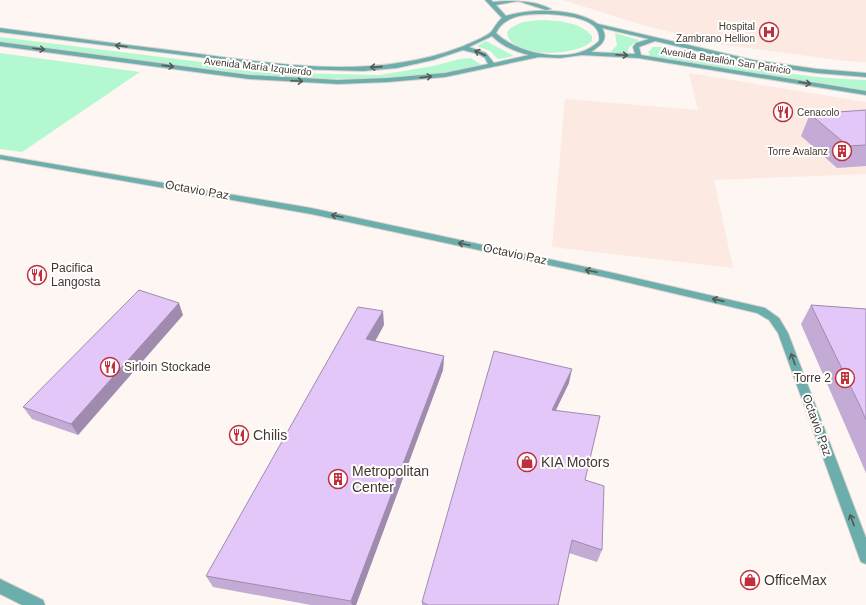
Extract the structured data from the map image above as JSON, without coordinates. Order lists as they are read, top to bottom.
{
  "streets": {
    "street": ["Avenida Batallón San Patricio", "Avenida María Izquierdo", "Octavio Paz"]
  },
  "one_way": ["Octavio Paz"],
  "places": {
    "hospital": ["Hospital Zambrano Hellion"],
    "restaurant": [
      "Cenacolo",
      "Pacifica Langosta",
      "Sirloin Stockade",
      "Chilis"
    ],
    "building": ["Torre Avalanz", "Torre 2", "Metropolitan Center"],
    "shop": ["KIA Motors", "OfficeMax"]
  }
}
